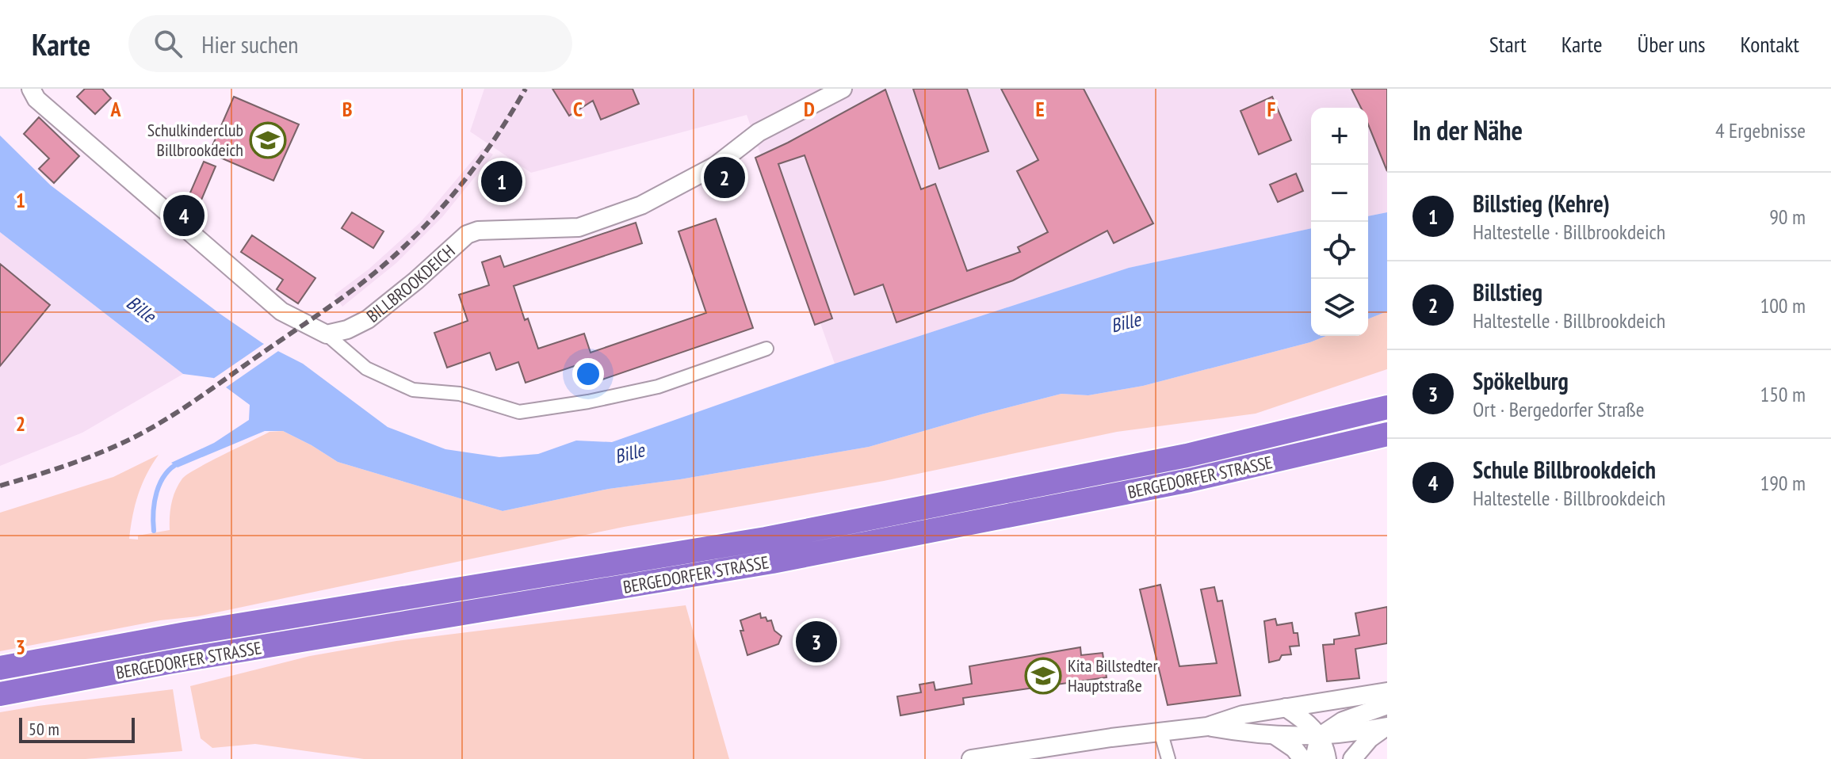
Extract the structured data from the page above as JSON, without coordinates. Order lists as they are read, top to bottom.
{
  "streets": {
    "highway": ["BERGEDORFER STRASSE"],
    "street": ["BILLBROOKDEICH"]
  },
  "water": ["Bille"],
  "places": {
    "school or university": ["Schulkinderclub Billbrookdeich", "Kita Billstedter Hauptstraße"]
  },
  "scale_bar": "50 m",
  "page": {
    "header": "Karte",
    "search": "Hier suchen",
    "nav": [
      "Start",
      "Karte",
      "Über uns",
      "Kontakt"
    ],
    "heading": ["In der Nähe", "4 Ergebnisse"],
    "map_buttons": ["+", "−"],
    "pins": [
      "2",
      "1",
      "4",
      "3"
    ],
    "list": [
      {
        "mark": "1",
        "name": "Billstieg (Kehre)",
        "note": "Haltestelle · Billbrookdeich",
        "value": "90 m"
      },
      {
        "mark": "2",
        "name": "Billstieg",
        "note": "Haltestelle · Billbrookdeich",
        "value": "100 m"
      },
      {
        "mark": "3",
        "name": "Spökelburg",
        "note": "Ort · Bergedorfer Straße",
        "value": "150 m"
      },
      {
        "mark": "4",
        "name": "Schule Billbrookdeich",
        "note": "Haltestelle · Billbrookdeich",
        "value": "190 m"
      }
    ],
    "scale": "50 m"
  },
  "grid": {
    "columns": [
      "A",
      "B",
      "C",
      "D",
      "E",
      "F"
    ],
    "rows": ["1", "2", "3"]
  }
}
